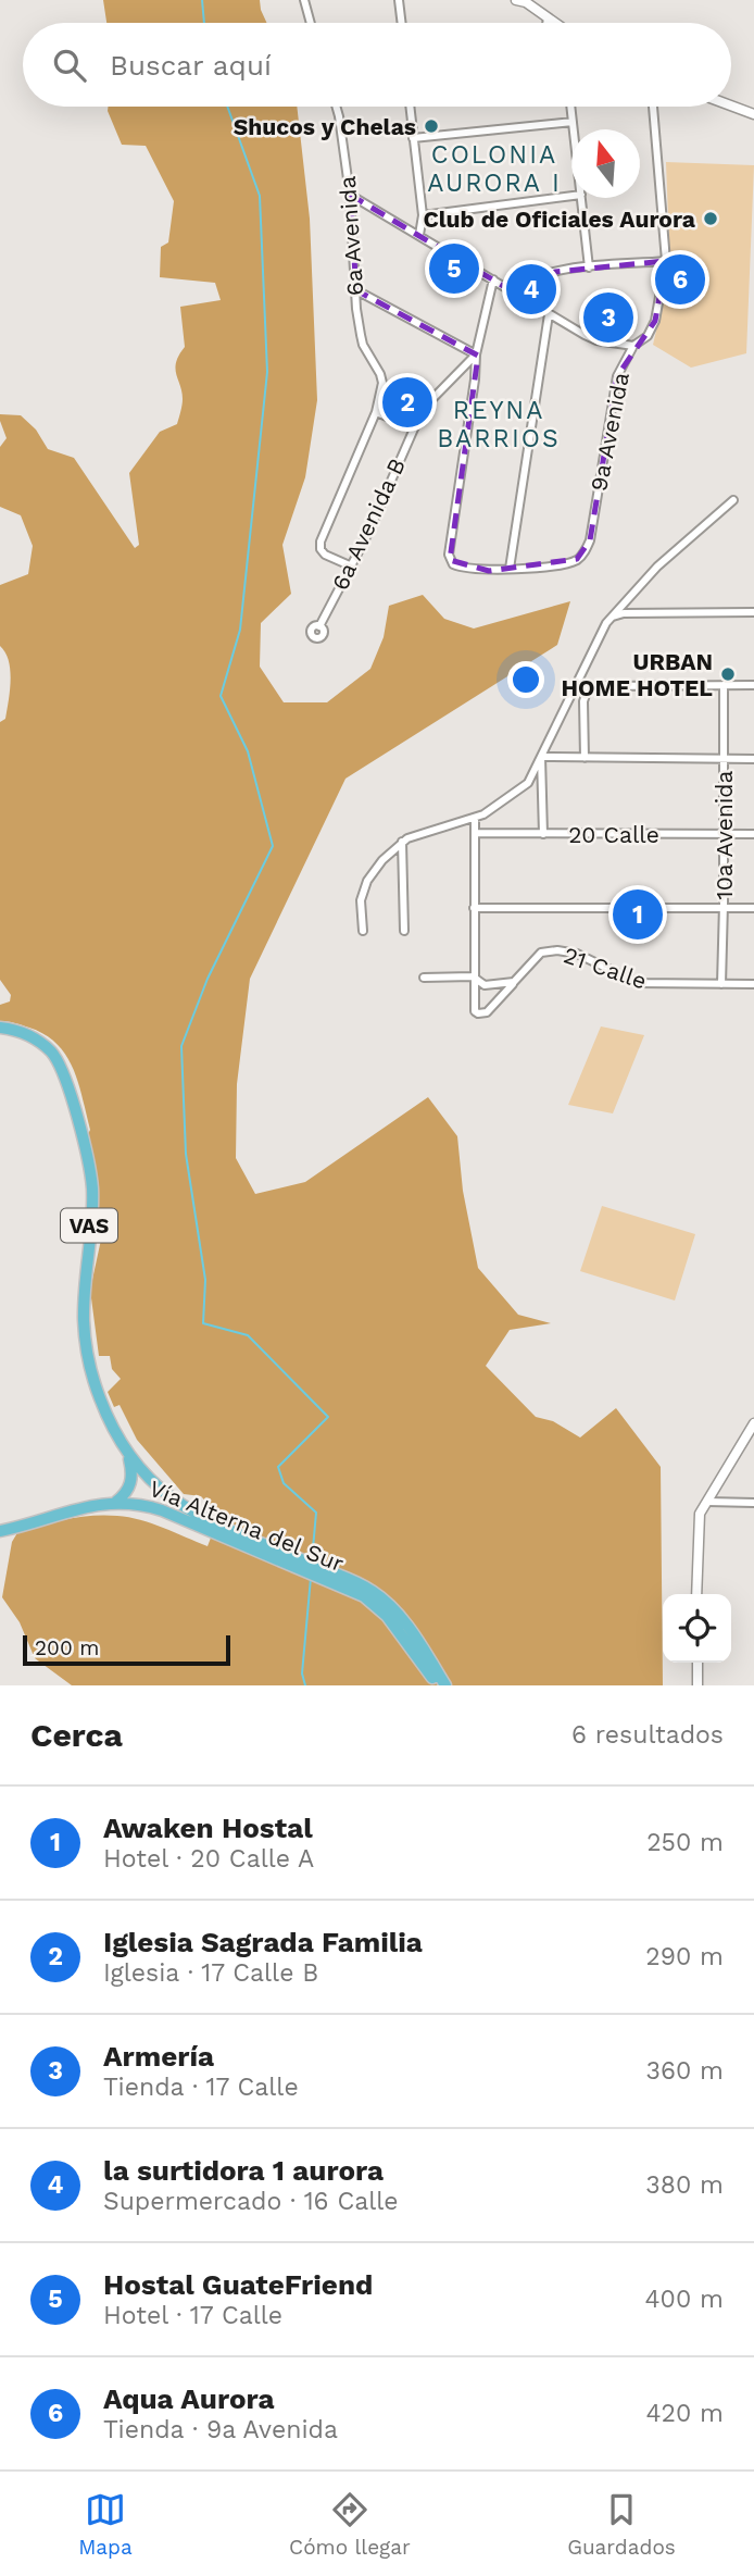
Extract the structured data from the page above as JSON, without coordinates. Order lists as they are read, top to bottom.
{
  "streets": {
    "highway": ["VAS", "Vía Alterna del Sur"],
    "street": [
      "6a Avenida",
      "9a Avenida",
      "6a Avenida B",
      "20 Calle",
      "10a Avenida",
      "21 Calle"
    ]
  },
  "crossings": [
    ["20 Calle", "10a Avenida"],
    ["10a Avenida", "21 Calle"]
  ],
  "districts": ["COLONIA AURORA I", "REYNA BARRIOS"],
  "places": ["Shucos y Chelas", "Club de Oficiales Aurora", "URBAN HOME HOTEL"],
  "scale_bar": "200 m",
  "north": "top",
  "page": {
    "search": "Buscar aquí",
    "pins": [
      "5",
      "6",
      "4",
      "3",
      "2",
      "1"
    ],
    "scale": "200 m",
    "heading": ["Cerca", "6 resultados"],
    "list": [
      {
        "mark": "1",
        "name": "Awaken Hostal",
        "note": "Hotel · 20 Calle A",
        "value": "250 m"
      },
      {
        "mark": "2",
        "name": "Iglesia Sagrada Familia",
        "note": "Iglesia · 17 Calle B",
        "value": "290 m"
      },
      {
        "mark": "3",
        "name": "Armería",
        "note": "Tienda · 17 Calle",
        "value": "360 m"
      },
      {
        "mark": "4",
        "name": "la surtidora 1 aurora",
        "note": "Supermercado · 16 Calle",
        "value": "380 m"
      },
      {
        "mark": "5",
        "name": "Hostal GuateFriend",
        "note": "Hotel · 17 Calle",
        "value": "400 m"
      },
      {
        "mark": "6",
        "name": "Aqua Aurora",
        "note": "Tienda · 9a Avenida",
        "value": "420 m"
      }
    ],
    "nav": ["Mapa", "Cómo llegar", "Guardados"]
  }
}
